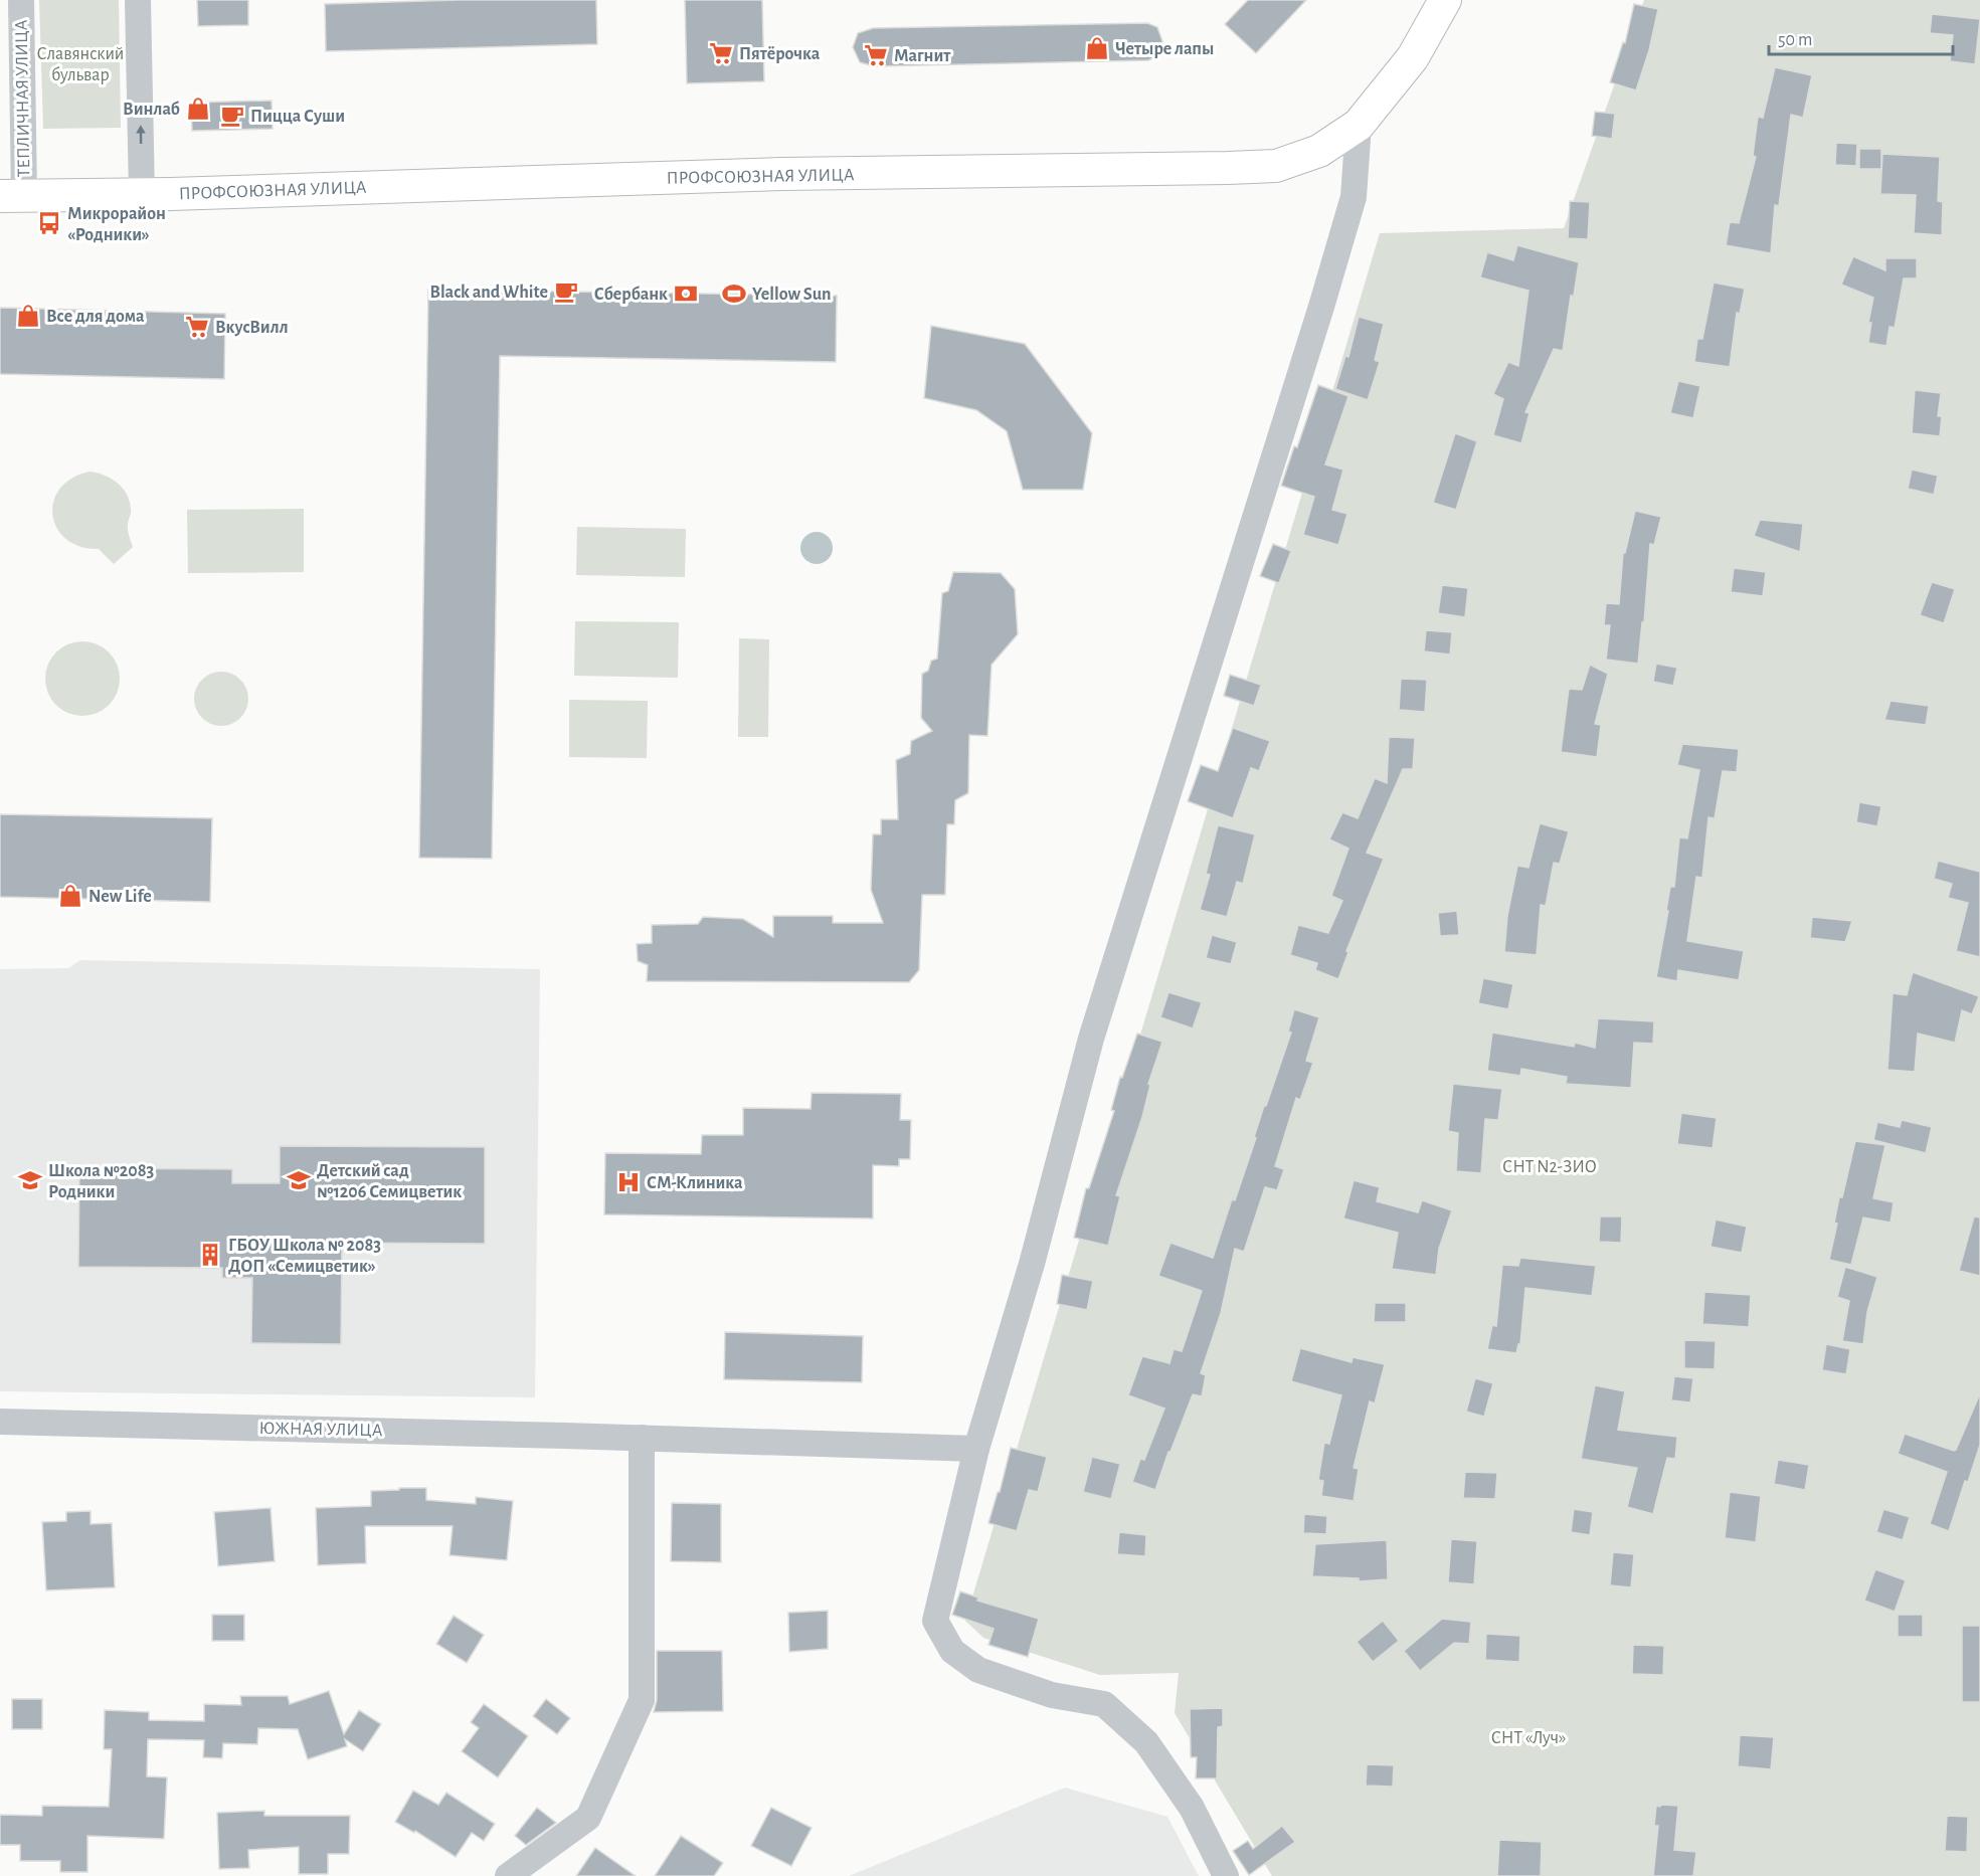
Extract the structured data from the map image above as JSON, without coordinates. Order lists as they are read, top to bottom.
{
  "streets": {
    "main road": ["ПРОФСОЮЗНАЯ УЛИЦА"],
    "street": ["ТЕПЛИЧНАЯ УЛИЦА", "ЮЖНАЯ УЛИЦА"]
  },
  "crossings": [
    ["ТЕПЛИЧНАЯ УЛИЦА", "ПРОФСОЮЗНАЯ УЛИЦА"]
  ],
  "parks": ["Славянский бульвар", "СНТ N2-ЗИО", "СНТ «Луч»"],
  "places": {
    "shop": [
      "Четыре лапы",
      "Винлаб",
      "Все для дома",
      "New Life"
    ],
    "supermarket": ["Пятёрочка", "Магнит", "ВкусВилл"],
    "cafe": ["Пицца Суши", "Black and White"],
    "bus stop": ["Микрорайон «Родники»"],
    "bank": ["Сбербанк"],
    "sports": ["Yellow Sun"],
    "school or university": ["Школа №2083 Родники", "Детский сад №1206 Семицветик"],
    "hospital": ["СМ-Клиника"],
    "building": ["ГБОУ Школа № 2083 ДОП «Семицветик»"]
  },
  "scale_bar": "50 m"
}
